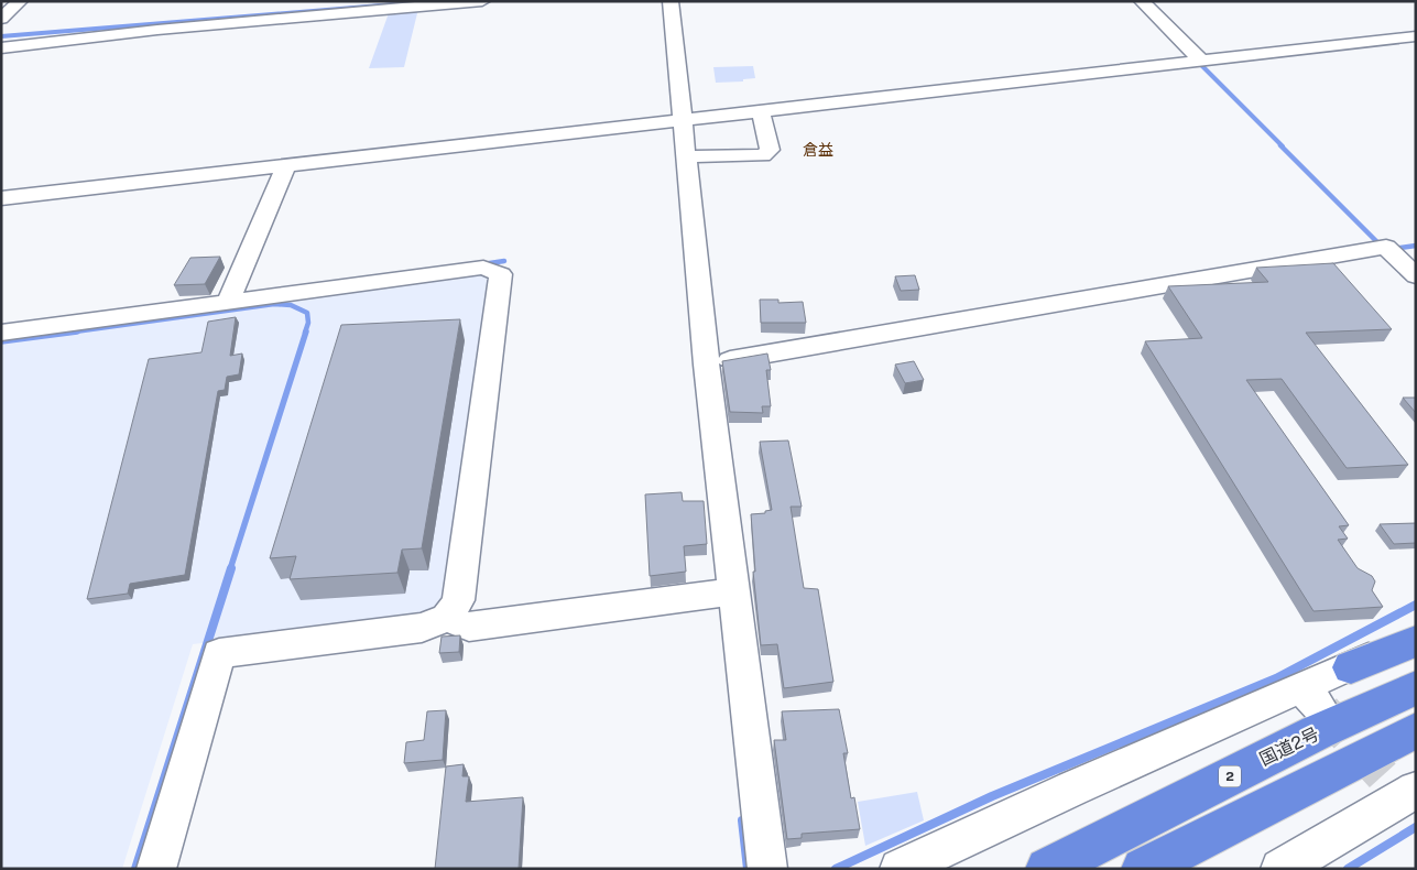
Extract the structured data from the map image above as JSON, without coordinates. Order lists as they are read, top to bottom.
{
  "streets": {
    "highway": ["国道2号", "2"]
  },
  "districts": ["倉益"]
}
